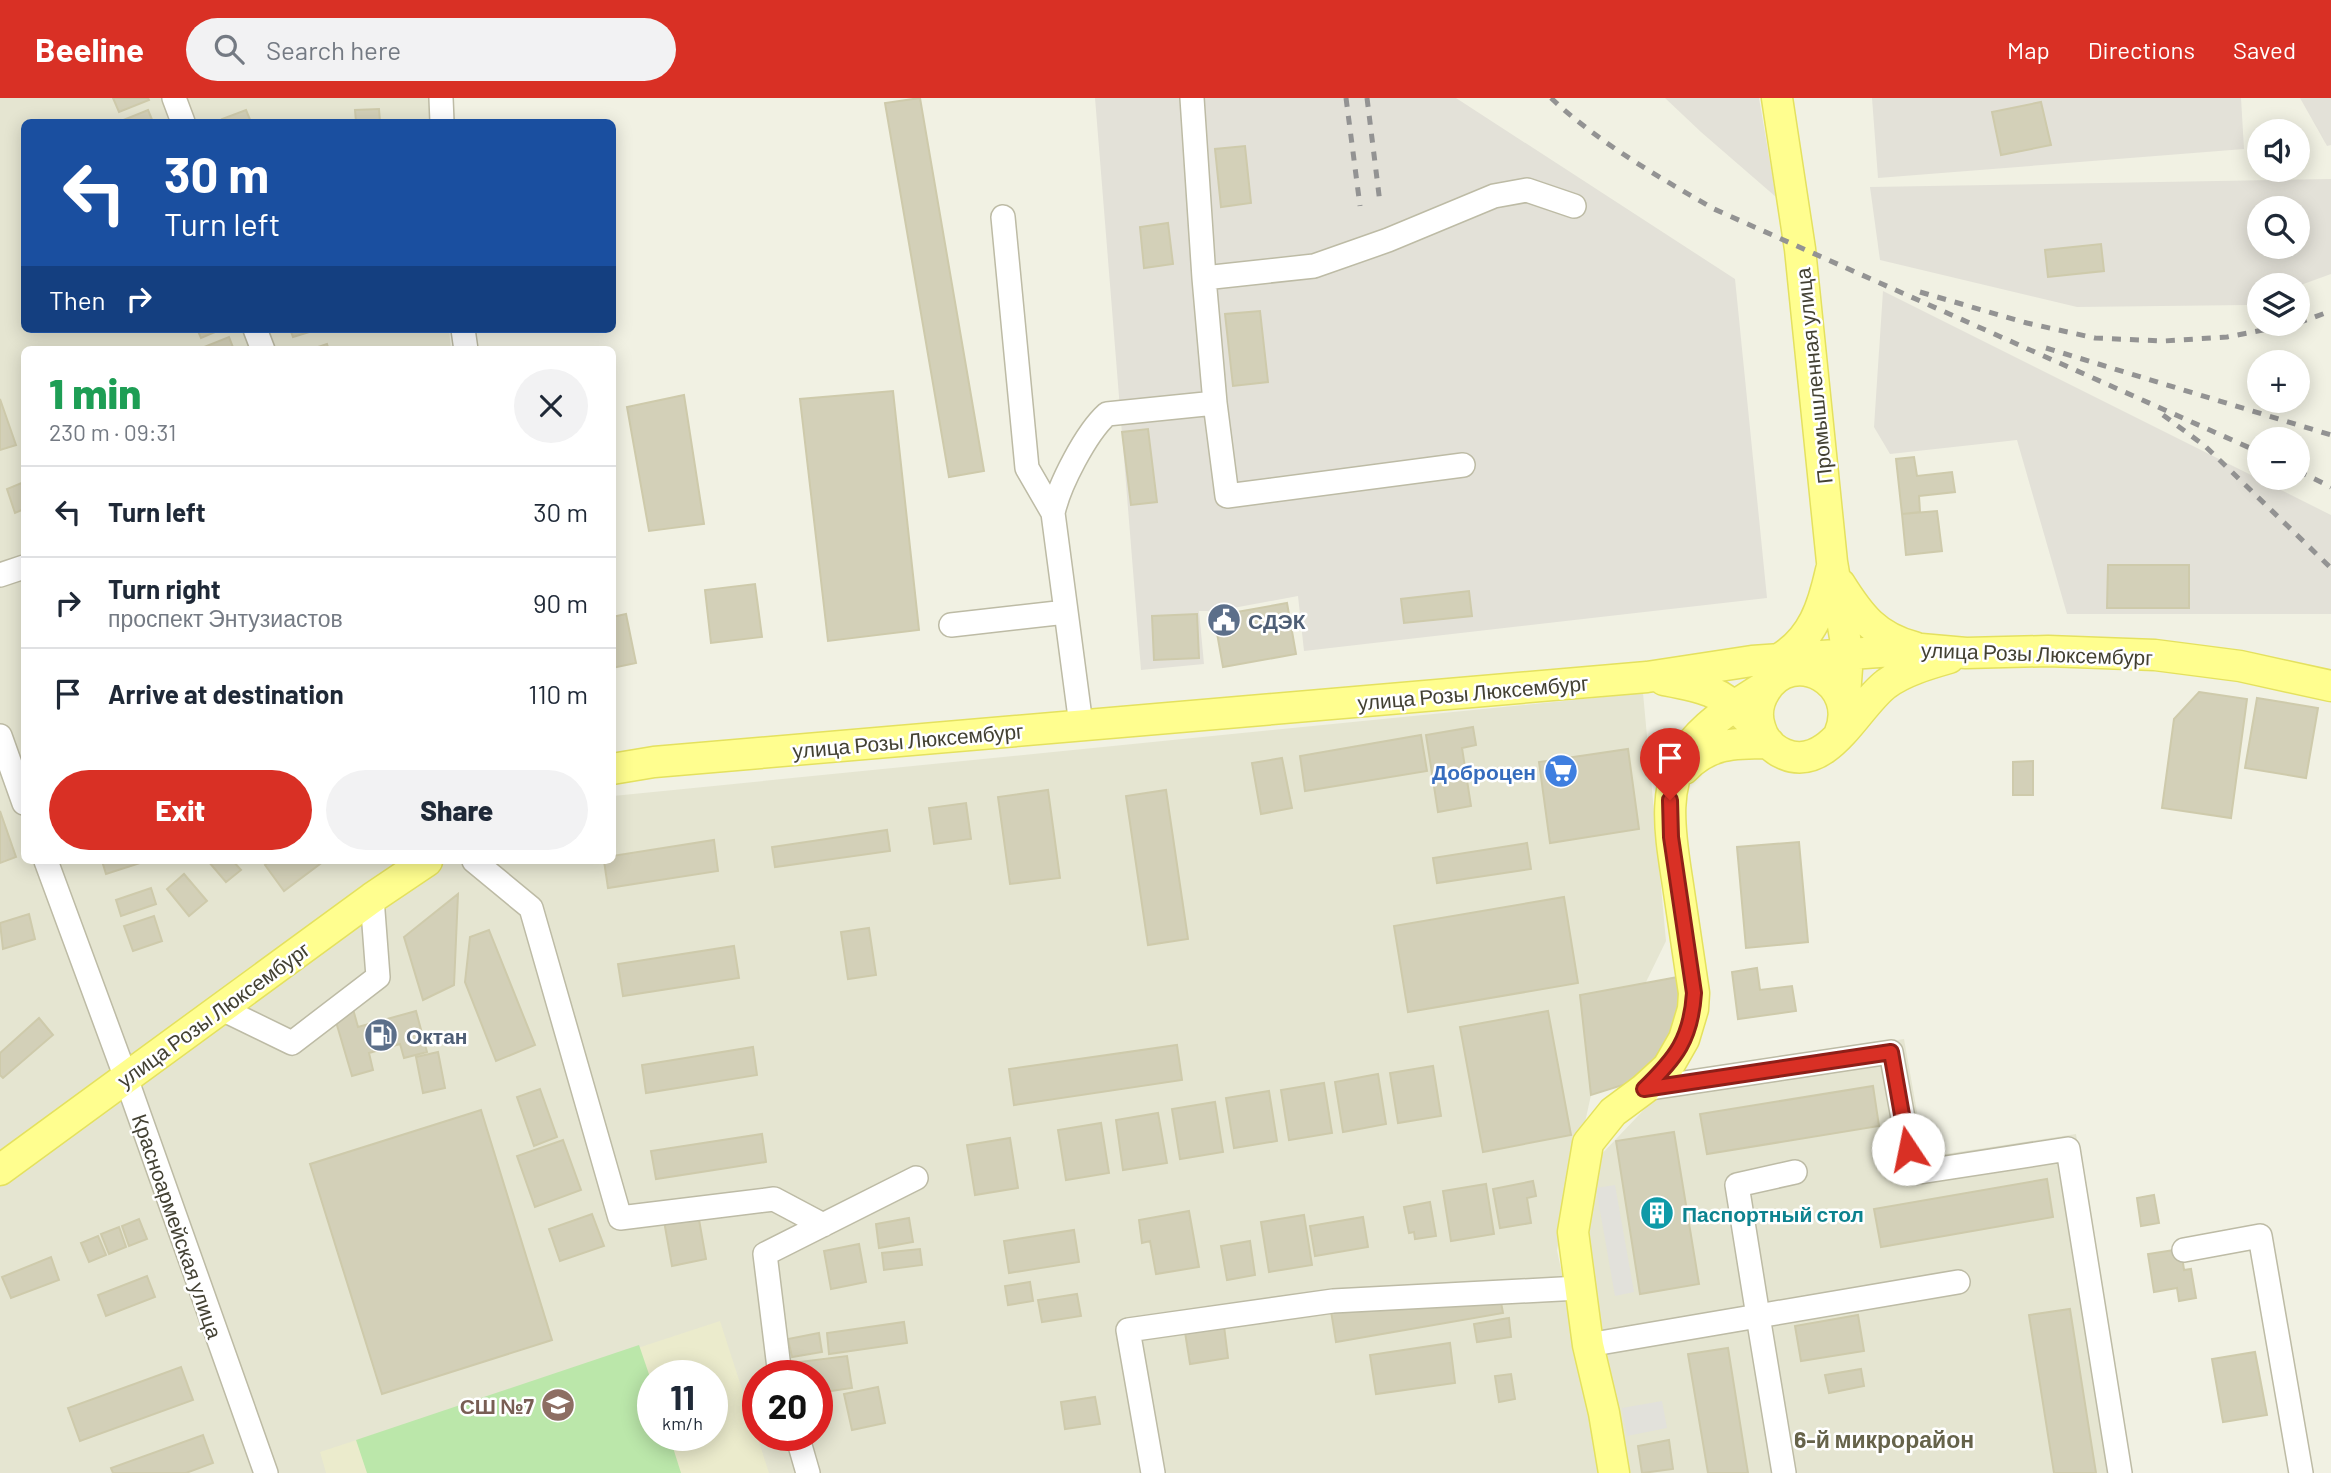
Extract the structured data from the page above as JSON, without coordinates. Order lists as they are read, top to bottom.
{
  "streets": {
    "main road": ["Промышленная улица", "улица Розы Люксембург"],
    "street": ["Красноармейская улица"]
  },
  "crossings": [
    ["Промышленная улица", "улица Розы Люксембург"],
    ["улица Розы Люксембург", "Красноармейская улица"]
  ],
  "districts": ["6-й микрорайон"],
  "places": {
    "public building": ["СДЭК"],
    "supermarket": ["Доброцен"],
    "fuel station": ["Октан"],
    "building": ["Паспортный стол"],
    "school or university": ["СШ №7"]
  },
  "page": {
    "header": "Beeline",
    "search": "Search here",
    "nav": ["Map", "Directions", "Saved"],
    "map_buttons": ["+", "−"],
    "turn": ["30 m", "Turn left"],
    "then": "Then",
    "heading": ["1 min", "230 m · 09:31"],
    "list": [
      {
        "name": "Turn left",
        "value": "30 m"
      },
      {
        "name": "Turn right",
        "note": "проспект Энтузиастов",
        "value": "90 m"
      },
      {
        "name": "Arrive at destination",
        "value": "110 m"
      }
    ],
    "buttons": ["Exit", "Share"],
    "speed": "11 km/h",
    "limit": "20"
  }
}
